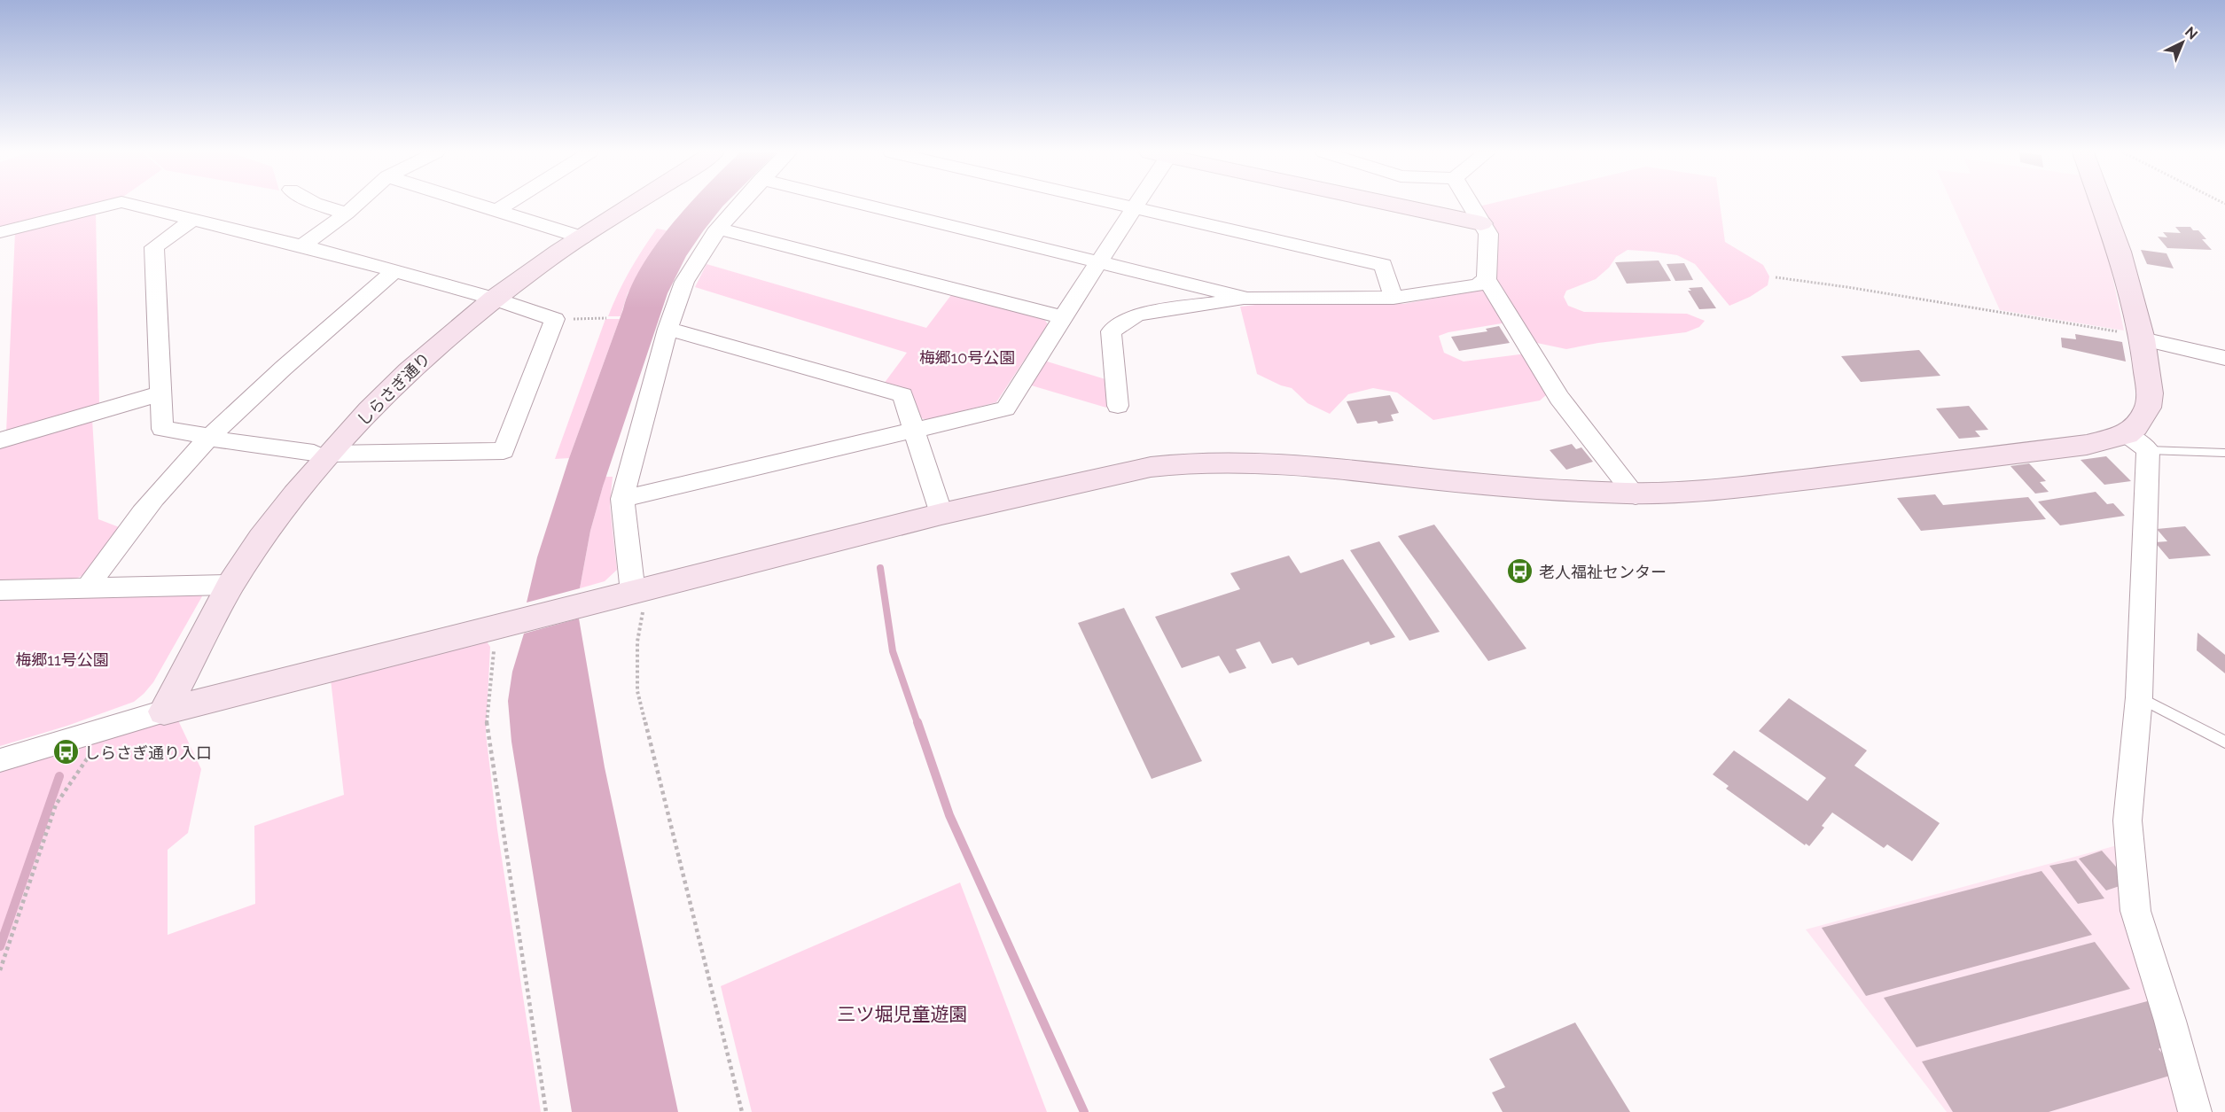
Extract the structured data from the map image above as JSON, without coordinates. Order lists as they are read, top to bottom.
{
  "streets": {
    "street": ["しらさぎ通り"]
  },
  "parks": ["梅郷10号公園", "梅郷11号公園", "三ツ堀児童遊園"],
  "places": {
    "bus stop": ["老人福祉センター", "しらさぎ通り入口"]
  },
  "north": "top right"
}
